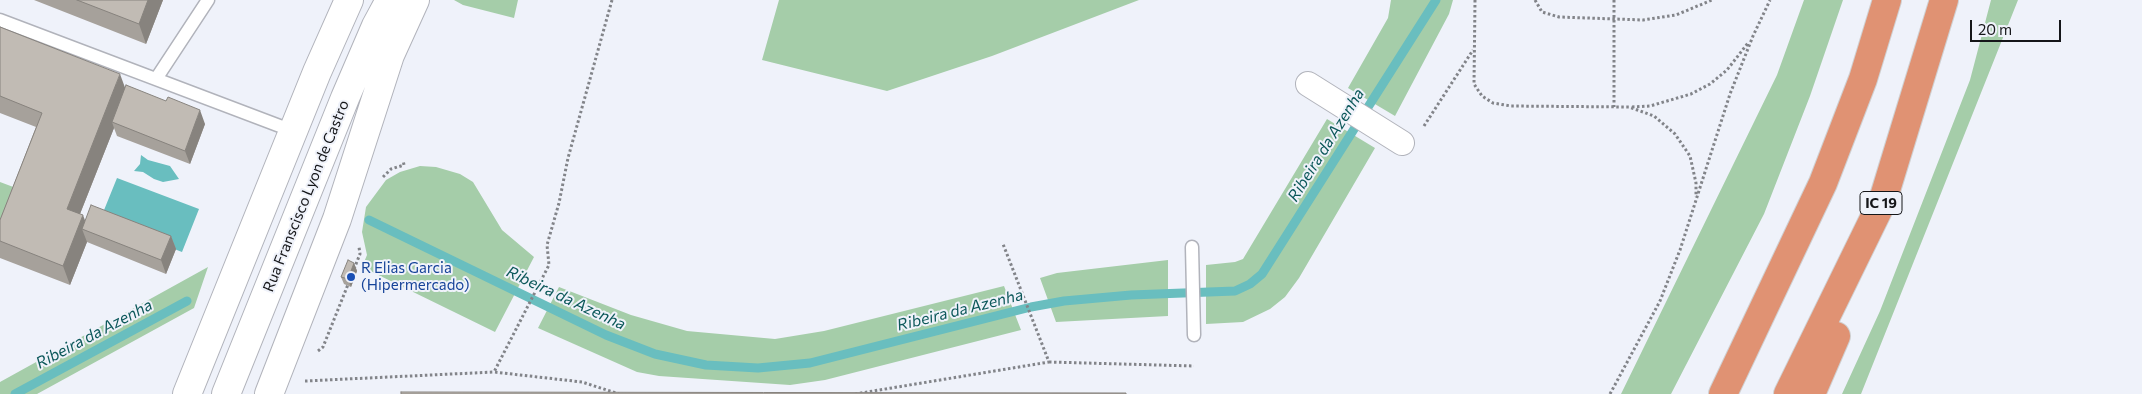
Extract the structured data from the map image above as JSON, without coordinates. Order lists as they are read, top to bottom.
{
  "streets": {
    "highway": ["IC 19"],
    "street": ["Rua Franscisco Lyon de Castro"]
  },
  "water": ["Ribeira da Azenha"],
  "places": ["R Elias Garcia (Hipermercado)"],
  "scale_bar": "20 m"
}
